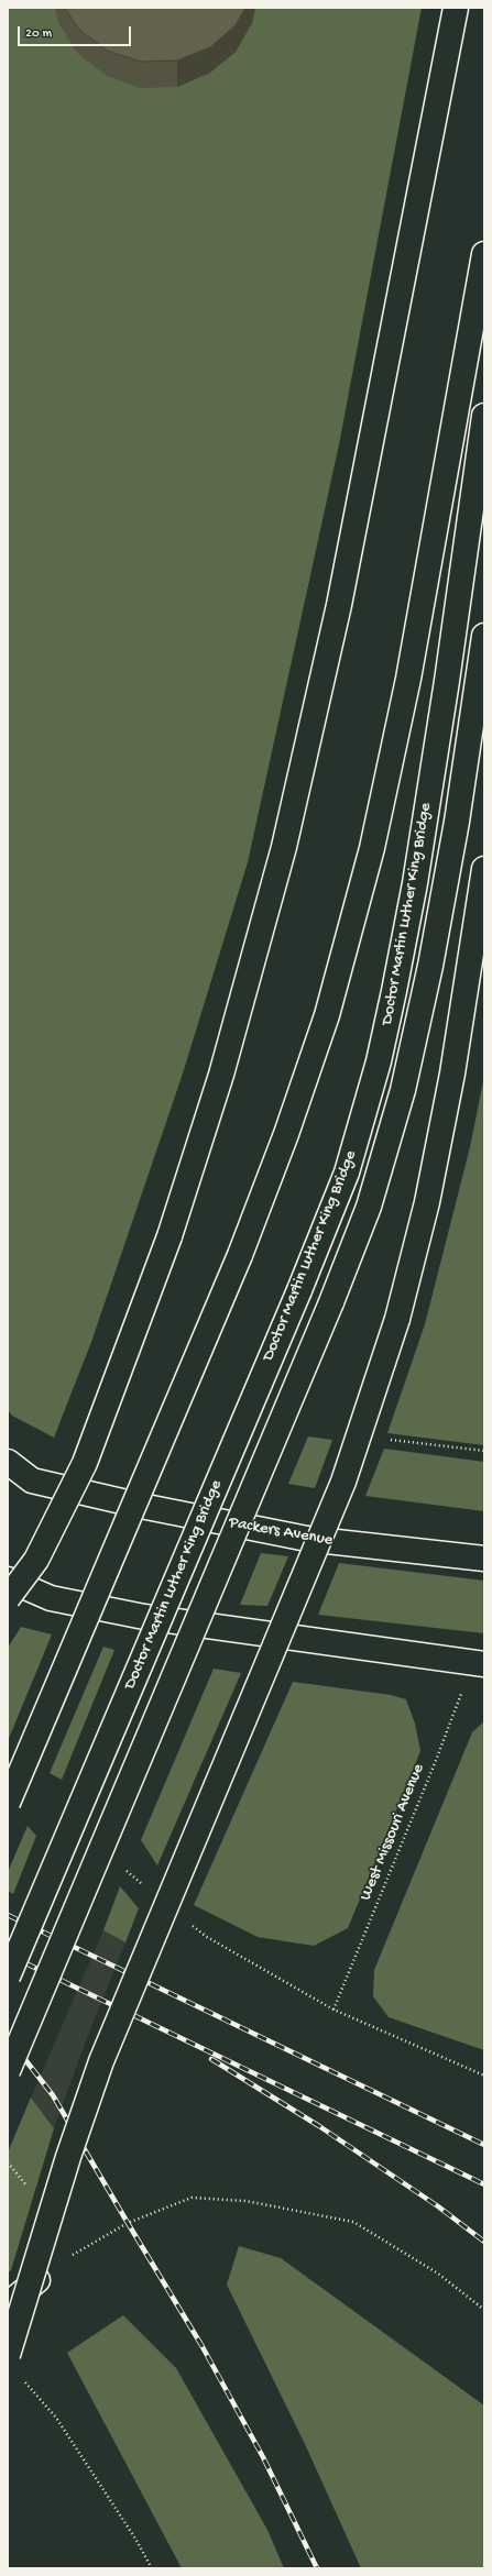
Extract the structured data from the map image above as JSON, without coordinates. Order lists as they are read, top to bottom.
{
  "streets": {
    "main road": ["Doctor Martin Luther King Bridge", "Packers Avenue"],
    "path": ["West Missouri Avenue"]
  },
  "scale_bar": "20 m"
}
